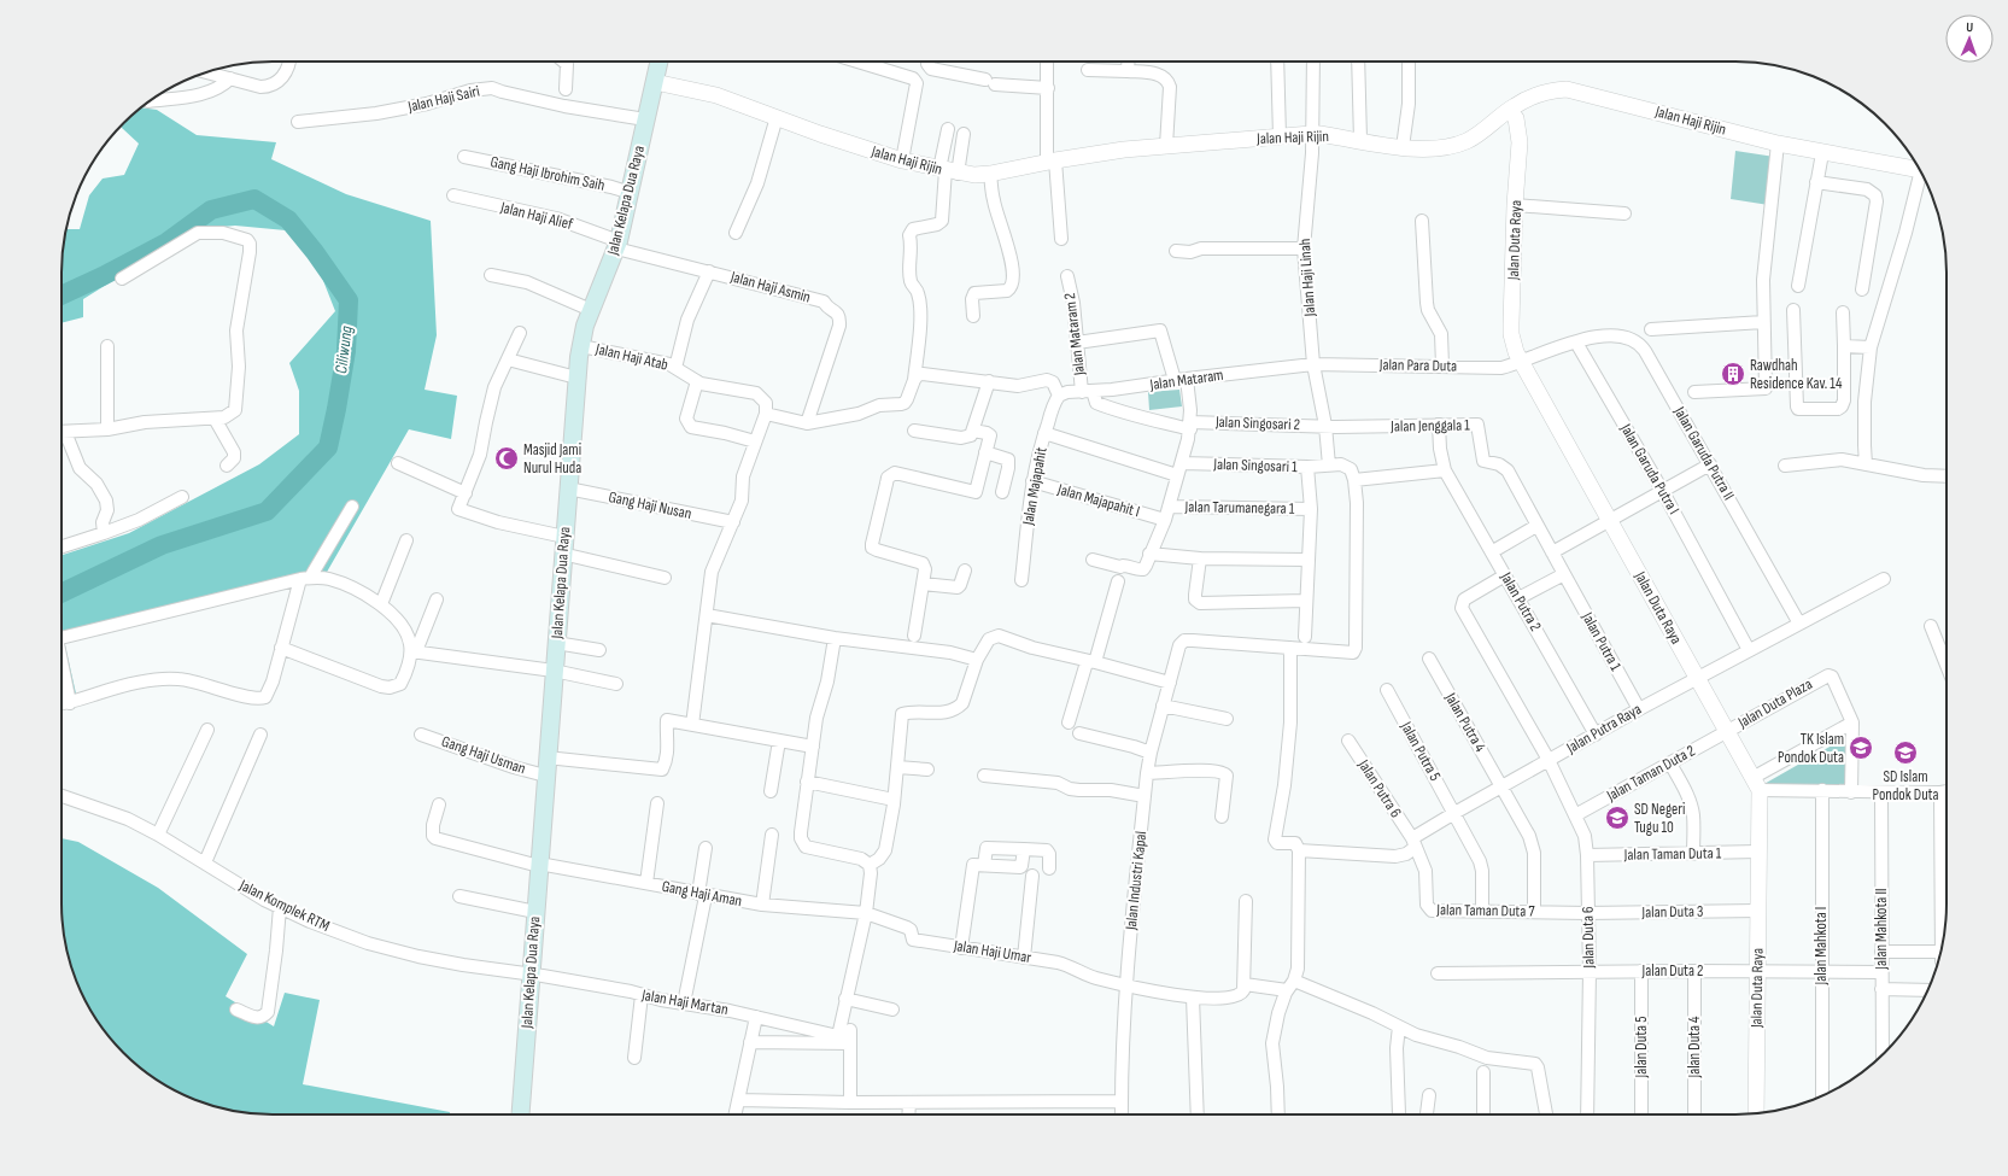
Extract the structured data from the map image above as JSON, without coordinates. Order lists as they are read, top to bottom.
{
  "streets": {
    "main road": ["Jalan Kelapa Dua Raya"],
    "street": [
      "Jalan Haji Sairi",
      "Jalan Haji Rijin",
      "Gang Haji Ibrohim Saih",
      "Jalan Haji Alief",
      "Jalan Duta Raya",
      "Jalan Haji Linah",
      "Jalan Haji Asmin",
      "Jalan Mataram 2",
      "Jalan Haji Atab",
      "Jalan Para Duta",
      "Jalan Mataram",
      "Jalan Singosari 2",
      "Jalan Jenggala 1",
      "Jalan Garuda Putra II",
      "Jalan Singosari 1",
      "Jalan Garuda Putra I",
      "Jalan Majapahit",
      "Jalan Majapahit I",
      "Gang Haji Nusan",
      "Jalan Tarumanegara 1",
      "Jalan Putra 2",
      "Jalan Putra 1",
      "Jalan Duta Plaza",
      "Jalan Putra 4",
      "Jalan Putra Raya",
      "Jalan Putra 5",
      "Gang Haji Usman",
      "Jalan Taman Duta 2",
      "Jalan Putra 6",
      "Jalan Taman Duta 1",
      "Jalan Industri Kapal",
      "Gang Haji Aman",
      "Jalan Komplek RTM",
      "Jalan Taman Duta 7",
      "Jalan Duta 3",
      "Jalan Mahkota II",
      "Jalan Duta 6",
      "Jalan Mahkota I",
      "Jalan Haji Umar",
      "Jalan Duta 2",
      "Jalan Haji Martan",
      "Jalan Duta 5",
      "Jalan Duta 4"
    ]
  },
  "crossings": [
    ["Jalan Haji Sairi", "Jalan Kelapa Dua Raya"],
    ["Jalan Haji Rijin", "Jalan Kelapa Dua Raya"],
    ["Jalan Haji Rijin", "Jalan Duta Raya"],
    ["Jalan Haji Rijin", "Jalan Haji Linah"],
    ["Gang Haji Ibrohim Saih", "Jalan Kelapa Dua Raya"],
    ["Jalan Kelapa Dua Raya", "Jalan Haji Alief"],
    ["Jalan Kelapa Dua Raya", "Jalan Haji Asmin"],
    ["Jalan Kelapa Dua Raya", "Jalan Haji Atab"],
    ["Jalan Kelapa Dua Raya", "Gang Haji Nusan"],
    ["Jalan Kelapa Dua Raya", "Gang Haji Usman"],
    ["Jalan Kelapa Dua Raya", "Gang Haji Aman"],
    ["Jalan Kelapa Dua Raya", "Jalan Komplek RTM"],
    ["Jalan Kelapa Dua Raya", "Jalan Haji Martan"],
    ["Jalan Haji Alief", "Jalan Haji Asmin"],
    ["Jalan Duta Raya", "Jalan Para Duta"],
    ["Jalan Duta Raya", "Jalan Duta Plaza"],
    ["Jalan Duta Raya", "Jalan Putra Raya"],
    ["Jalan Duta Raya", "Jalan Taman Duta 2"],
    ["Jalan Duta Raya", "Jalan Taman Duta 1"],
    ["Jalan Duta Raya", "Jalan Duta 3"],
    ["Jalan Duta Raya", "Jalan Duta 2"],
    ["Jalan Haji Linah", "Jalan Para Duta"],
    ["Jalan Haji Linah", "Jalan Mataram"],
    ["Jalan Haji Linah", "Jalan Singosari 2"],
    ["Jalan Haji Linah", "Jalan Jenggala 1"],
    ["Jalan Haji Linah", "Jalan Singosari 1"],
    ["Jalan Mataram 2", "Jalan Mataram"],
    ["Jalan Mataram 2", "Jalan Singosari 2"],
    ["Jalan Para Duta", "Jalan Mataram"],
    ["Jalan Mataram", "Jalan Singosari 2"],
    ["Jalan Mataram", "Jalan Majapahit"],
    ["Jalan Singosari 2", "Jalan Jenggala 1"],
    ["Jalan Jenggala 1", "Jalan Putra 2"],
    ["Jalan Jenggala 1", "Jalan Putra 1"],
    ["Jalan Garuda Putra II", "Jalan Garuda Putra I"],
    ["Jalan Garuda Putra II", "Jalan Putra Raya"],
    ["Jalan Singosari 1", "Jalan Majapahit"],
    ["Jalan Garuda Putra I", "Jalan Putra Raya"],
    ["Jalan Majapahit", "Jalan Majapahit I"],
    ["Jalan Putra 2", "Jalan Putra Raya"],
    ["Jalan Putra 2", "Jalan Duta 6"],
    ["Jalan Putra 1", "Jalan Putra Raya"],
    ["Jalan Duta Plaza", "Jalan Taman Duta 2"],
    ["Jalan Putra 4", "Jalan Putra Raya"],
    ["Jalan Putra 4", "Jalan Taman Duta 7"],
    ["Jalan Putra Raya", "Jalan Putra 5"],
    ["Jalan Putra Raya", "Jalan Putra 6"],
    ["Jalan Putra Raya", "Jalan Industri Kapal"],
    ["Jalan Putra Raya", "Jalan Taman Duta 7"],
    ["Jalan Putra Raya", "Jalan Duta 6"],
    ["Jalan Putra 5", "Jalan Taman Duta 7"],
    ["Jalan Taman Duta 2", "Jalan Duta 6"],
    ["Jalan Putra 6", "Jalan Taman Duta 7"],
    ["Jalan Taman Duta 1", "Jalan Duta 6"],
    ["Jalan Industri Kapal", "Jalan Haji Umar"],
    ["Gang Haji Aman", "Jalan Haji Umar"],
    ["Jalan Komplek RTM", "Jalan Haji Martan"],
    ["Jalan Taman Duta 7", "Jalan Duta 3"],
    ["Jalan Taman Duta 7", "Jalan Duta 6"],
    ["Jalan Duta 3", "Jalan Duta 6"],
    ["Jalan Mahkota II", "Jalan Duta 2"],
    ["Jalan Duta 6", "Jalan Duta 2"],
    ["Jalan Mahkota I", "Jalan Duta 2"],
    ["Jalan Duta 2", "Jalan Duta 5"],
    ["Jalan Duta 2", "Jalan Duta 4"]
  ],
  "water": ["Ciliwung"],
  "places": {
    "building": ["Rawdhah Residence Kav. 14"],
    "mosque": ["Masjid Jami Nurul Huda"],
    "school or university": ["TK Islam Pondok Duta", "SD Islam Pondok Duta", "SD Negeri Tugu 10"]
  },
  "north": "top"
}
